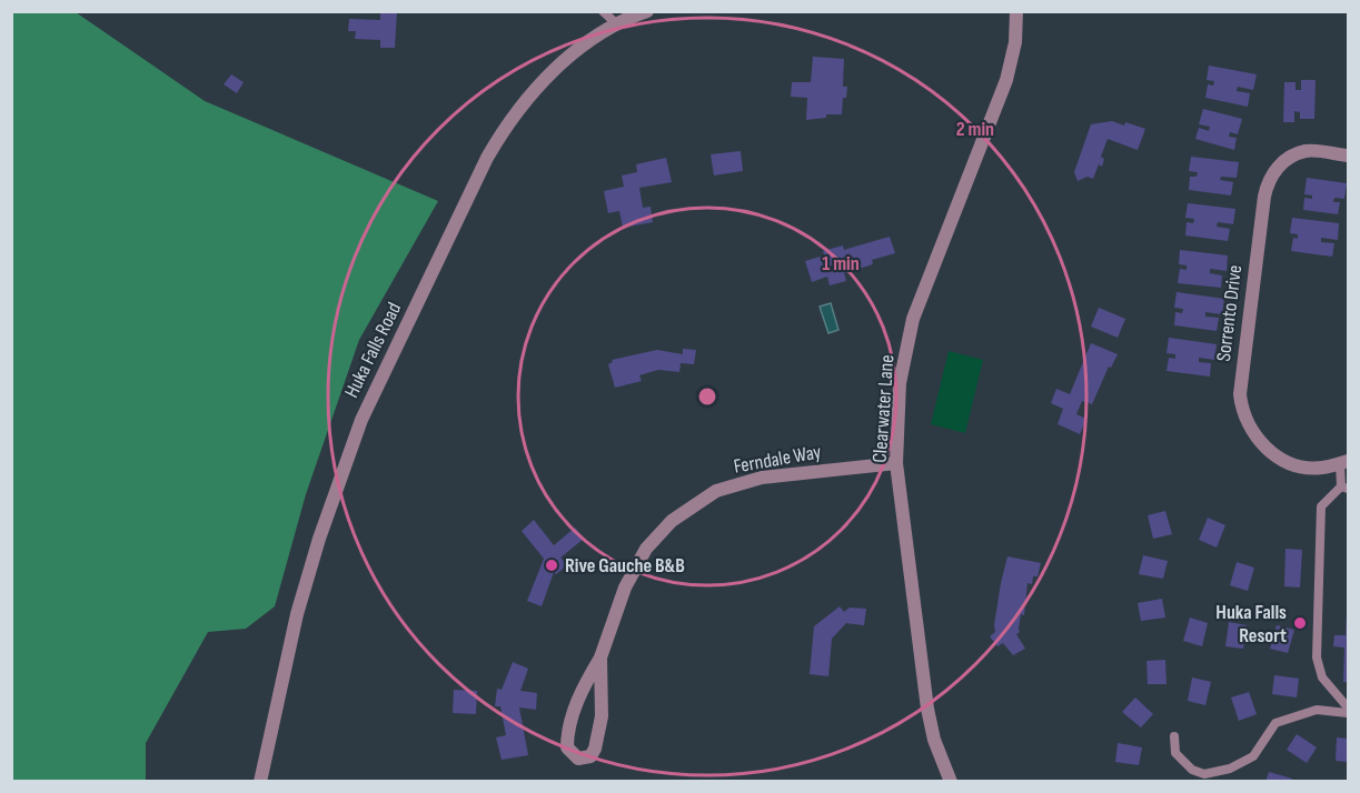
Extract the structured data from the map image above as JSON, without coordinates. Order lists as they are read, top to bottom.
{
  "streets": {
    "street": [
      "Sorrento Drive",
      "Huka Falls Road",
      "Clearwater Lane",
      "Ferndale Way"
    ]
  },
  "crossings": [
    ["Clearwater Lane", "Ferndale Way"]
  ],
  "places": ["Rive Gauche B&B", "Huka Falls Resort"],
  "rings": ["2 min", "1 min"]
}
